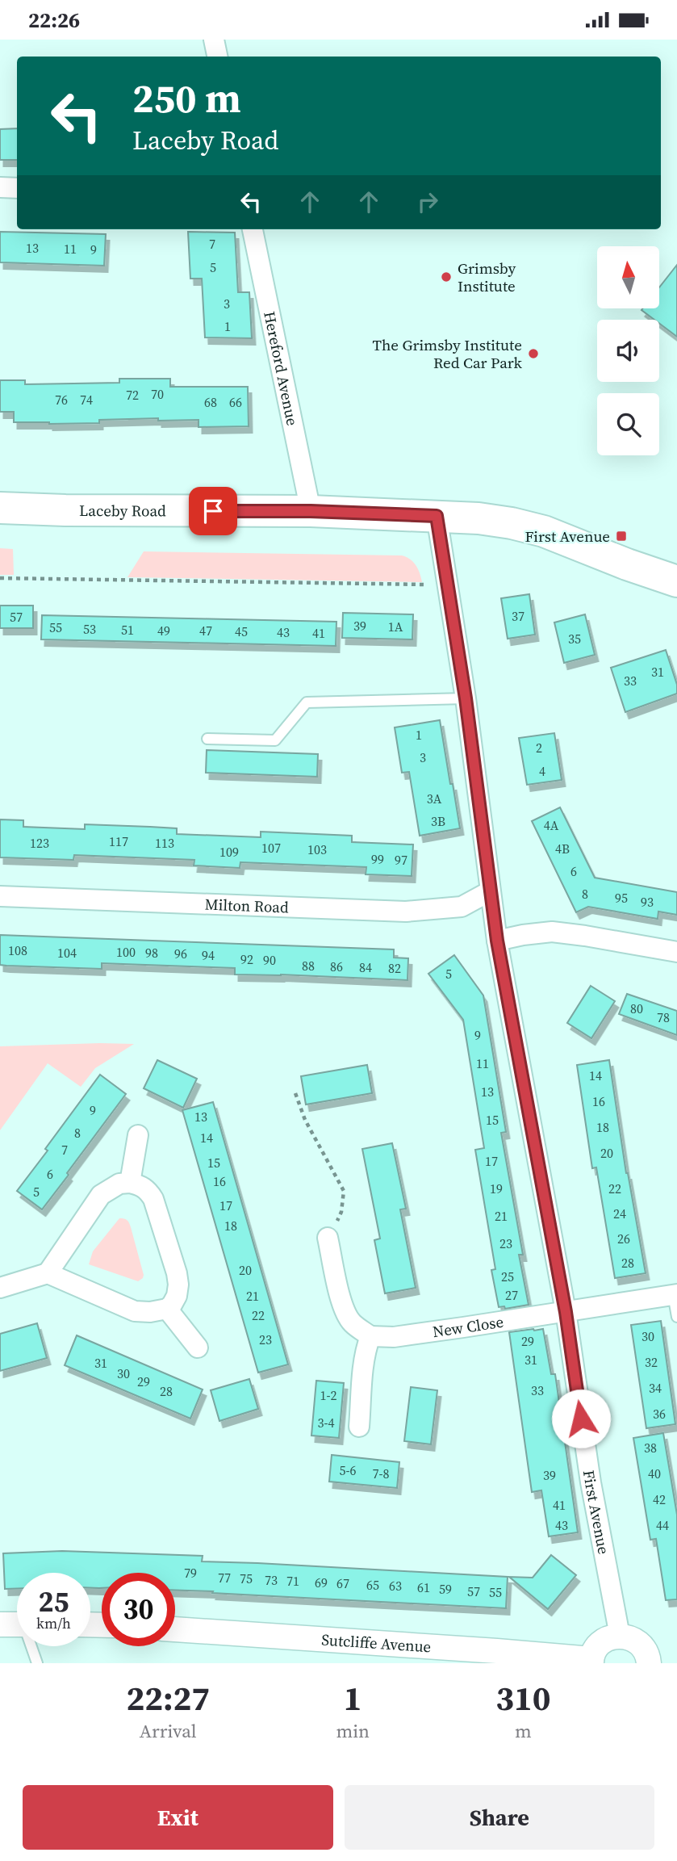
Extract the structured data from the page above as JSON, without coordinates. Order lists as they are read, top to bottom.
{
  "streets": {
    "highway": ["Laceby Road"],
    "street": [
      "Hereford Avenue",
      "Milton Road",
      "New Close",
      "First Avenue",
      "Sutcliffe Avenue"
    ]
  },
  "crossings": [
    ["Hereford Avenue", "Laceby Road"],
    ["Laceby Road", "First Avenue"],
    ["Milton Road", "First Avenue"],
    ["New Close", "First Avenue"]
  ],
  "places": {
    "other": ["Grimsby Institute", "The Grimsby Institute Red Car Park"],
    "transit": ["First Avenue"]
  },
  "house_numbers": [
    "7",
    "13",
    "11",
    "9",
    "5",
    "3",
    "1",
    "70",
    "72",
    "76",
    "74",
    "68",
    "66",
    "37",
    "57",
    "39",
    "1A",
    "55",
    "53",
    "51",
    "49",
    "47",
    "45",
    "43",
    "41",
    "35",
    "31",
    "33",
    "1",
    "2",
    "3",
    "4",
    "3A",
    "3B",
    "4A",
    "117",
    "123",
    "113",
    "107",
    "4B",
    "103",
    "109",
    "99",
    "97",
    "6",
    "8",
    "95",
    "93",
    "108",
    "100",
    "104",
    "98",
    "96",
    "94",
    "92",
    "90",
    "88",
    "86",
    "84",
    "82",
    "5",
    "80",
    "78",
    "9",
    "11",
    "14",
    "13",
    "16",
    "9",
    "13",
    "15",
    "18",
    "8",
    "14",
    "7",
    "20",
    "17",
    "15",
    "6",
    "16",
    "19",
    "22",
    "5",
    "17",
    "24",
    "21",
    "18",
    "26",
    "23",
    "28",
    "20",
    "25",
    "27",
    "21",
    "22",
    "30",
    "23",
    "29",
    "31",
    "32",
    "31",
    "30",
    "29",
    "34",
    "33",
    "28",
    "1-2",
    "36",
    "3-4",
    "38",
    "5-6",
    "7-8",
    "40",
    "39",
    "42",
    "41",
    "43",
    "44",
    "79",
    "77",
    "75",
    "73",
    "71",
    "69",
    "67",
    "65",
    "63",
    "61",
    "59",
    "57",
    "55"
  ],
  "north": "top",
  "page": {
    "status": "22:26",
    "turn": ["250 m", "Laceby Road"],
    "speed": "25 km/h",
    "limit": "30",
    "eta": [
      "22:27",
      "Arrival",
      "1",
      "min",
      "310",
      "m"
    ],
    "buttons": ["Exit", "Share"]
  }
}
